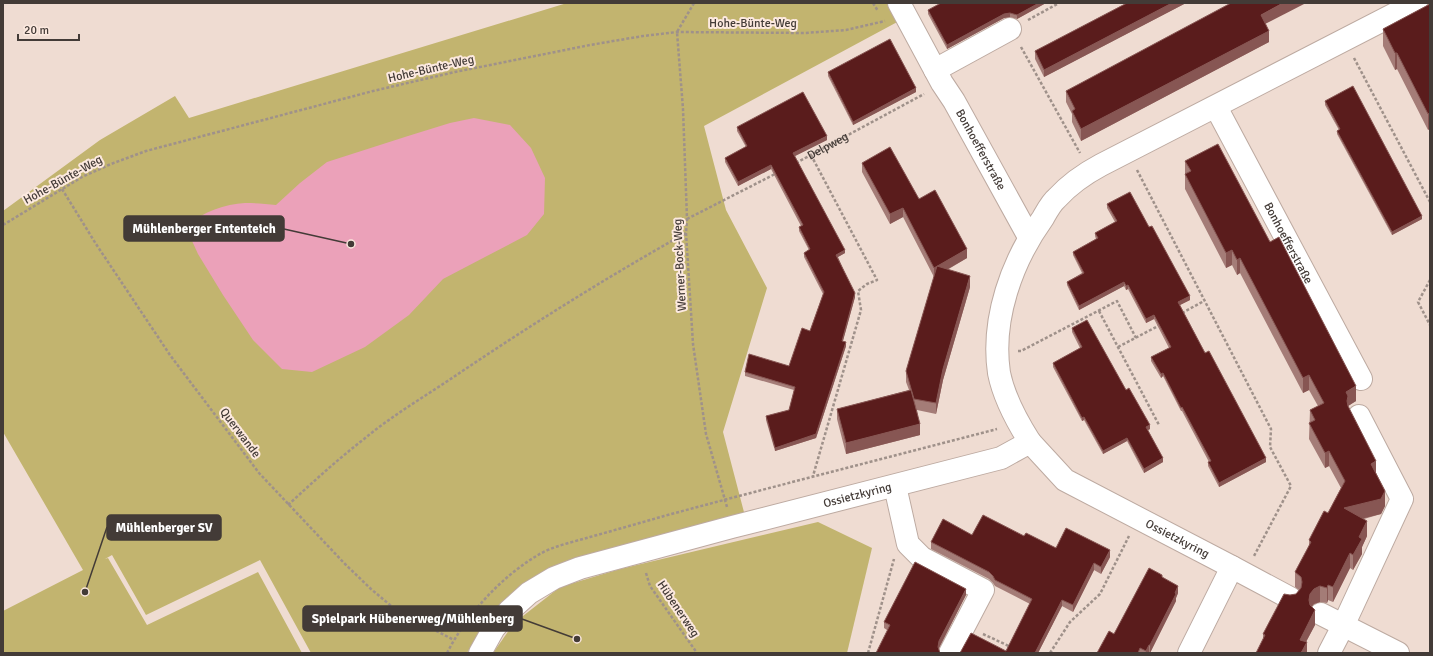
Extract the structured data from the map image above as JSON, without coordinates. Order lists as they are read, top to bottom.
{
  "streets": {
    "street": ["Bonhoefferstraße", "Ossietzkyring"],
    "path": [
      "Hohe-Bünte-Weg",
      "Delpweg",
      "Werner-Bock-Weg",
      "Querwande",
      "Hübenerweg"
    ]
  },
  "crossings": [
    ["Hohe-Bünte-Weg", "Werner-Bock-Weg"],
    ["Hohe-Bünte-Weg", "Querwande"],
    ["Delpweg", "Bonhoefferstraße"],
    ["Werner-Bock-Weg", "Ossietzkyring"],
    ["Ossietzkyring", "Hübenerweg"]
  ],
  "places": ["Mühlenberger Ententeich", "Mühlenberger SV", "Spielpark Hübenerweg/Mühlenberg"],
  "scale_bar": "20 m"
}
